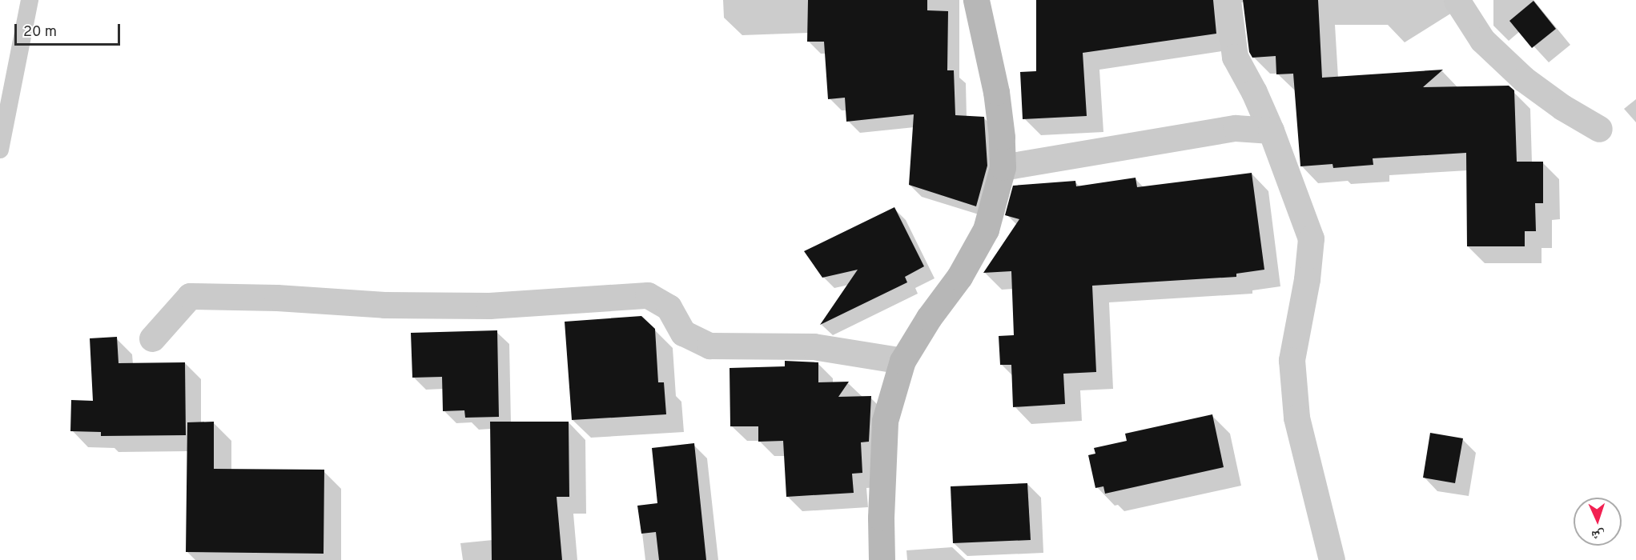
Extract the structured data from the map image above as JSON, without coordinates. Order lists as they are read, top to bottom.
{
  "scale_bar": "20 m",
  "north": "bottom"
}
